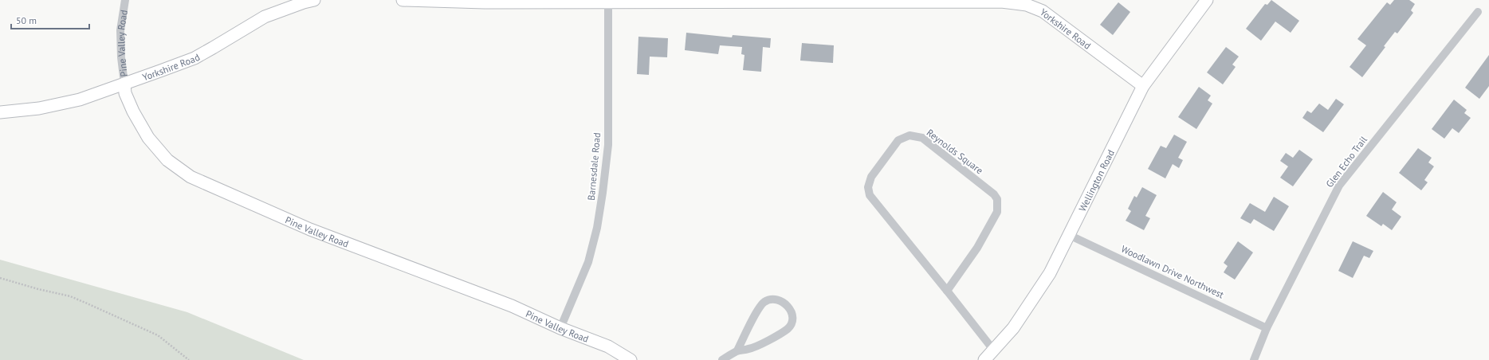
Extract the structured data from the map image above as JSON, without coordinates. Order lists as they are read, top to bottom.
{
  "streets": {
    "street": [
      "Yorkshire Road",
      "Pine Valley Road",
      "Reynolds Square",
      "Glen Echo Trail",
      "Barnesdale Road",
      "Wellington Road",
      "Woodlawn Drive Northwest"
    ]
  },
  "crossings": [
    ["Yorkshire Road", "Pine Valley Road"],
    ["Yorkshire Road", "Barnesdale Road"],
    ["Yorkshire Road", "Wellington Road"],
    ["Pine Valley Road", "Barnesdale Road"],
    ["Reynolds Square", "Wellington Road"],
    ["Glen Echo Trail", "Woodlawn Drive Northwest"],
    ["Wellington Road", "Woodlawn Drive Northwest"]
  ],
  "scale_bar": "50 m"
}
